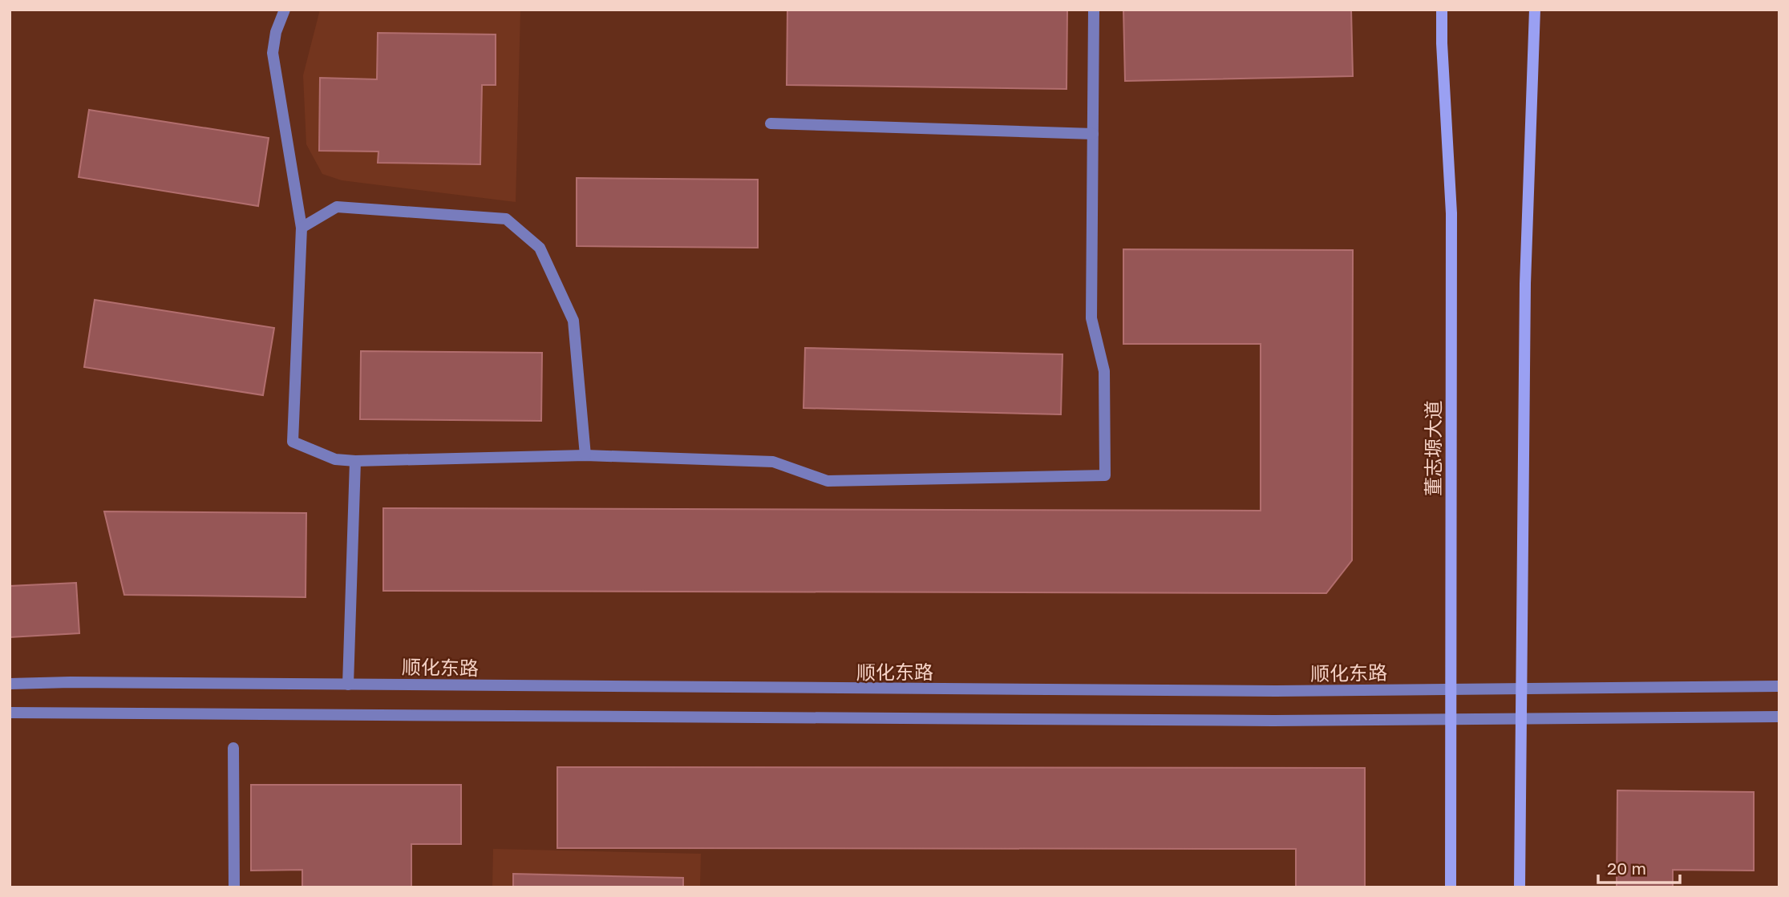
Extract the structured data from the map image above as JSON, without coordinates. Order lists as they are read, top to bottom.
{
  "streets": {
    "main road": ["董志塬大道"],
    "street": ["顺化东路"]
  },
  "crossings": [
    ["董志塬大道", "顺化东路"]
  ],
  "scale_bar": "20 m"
}
